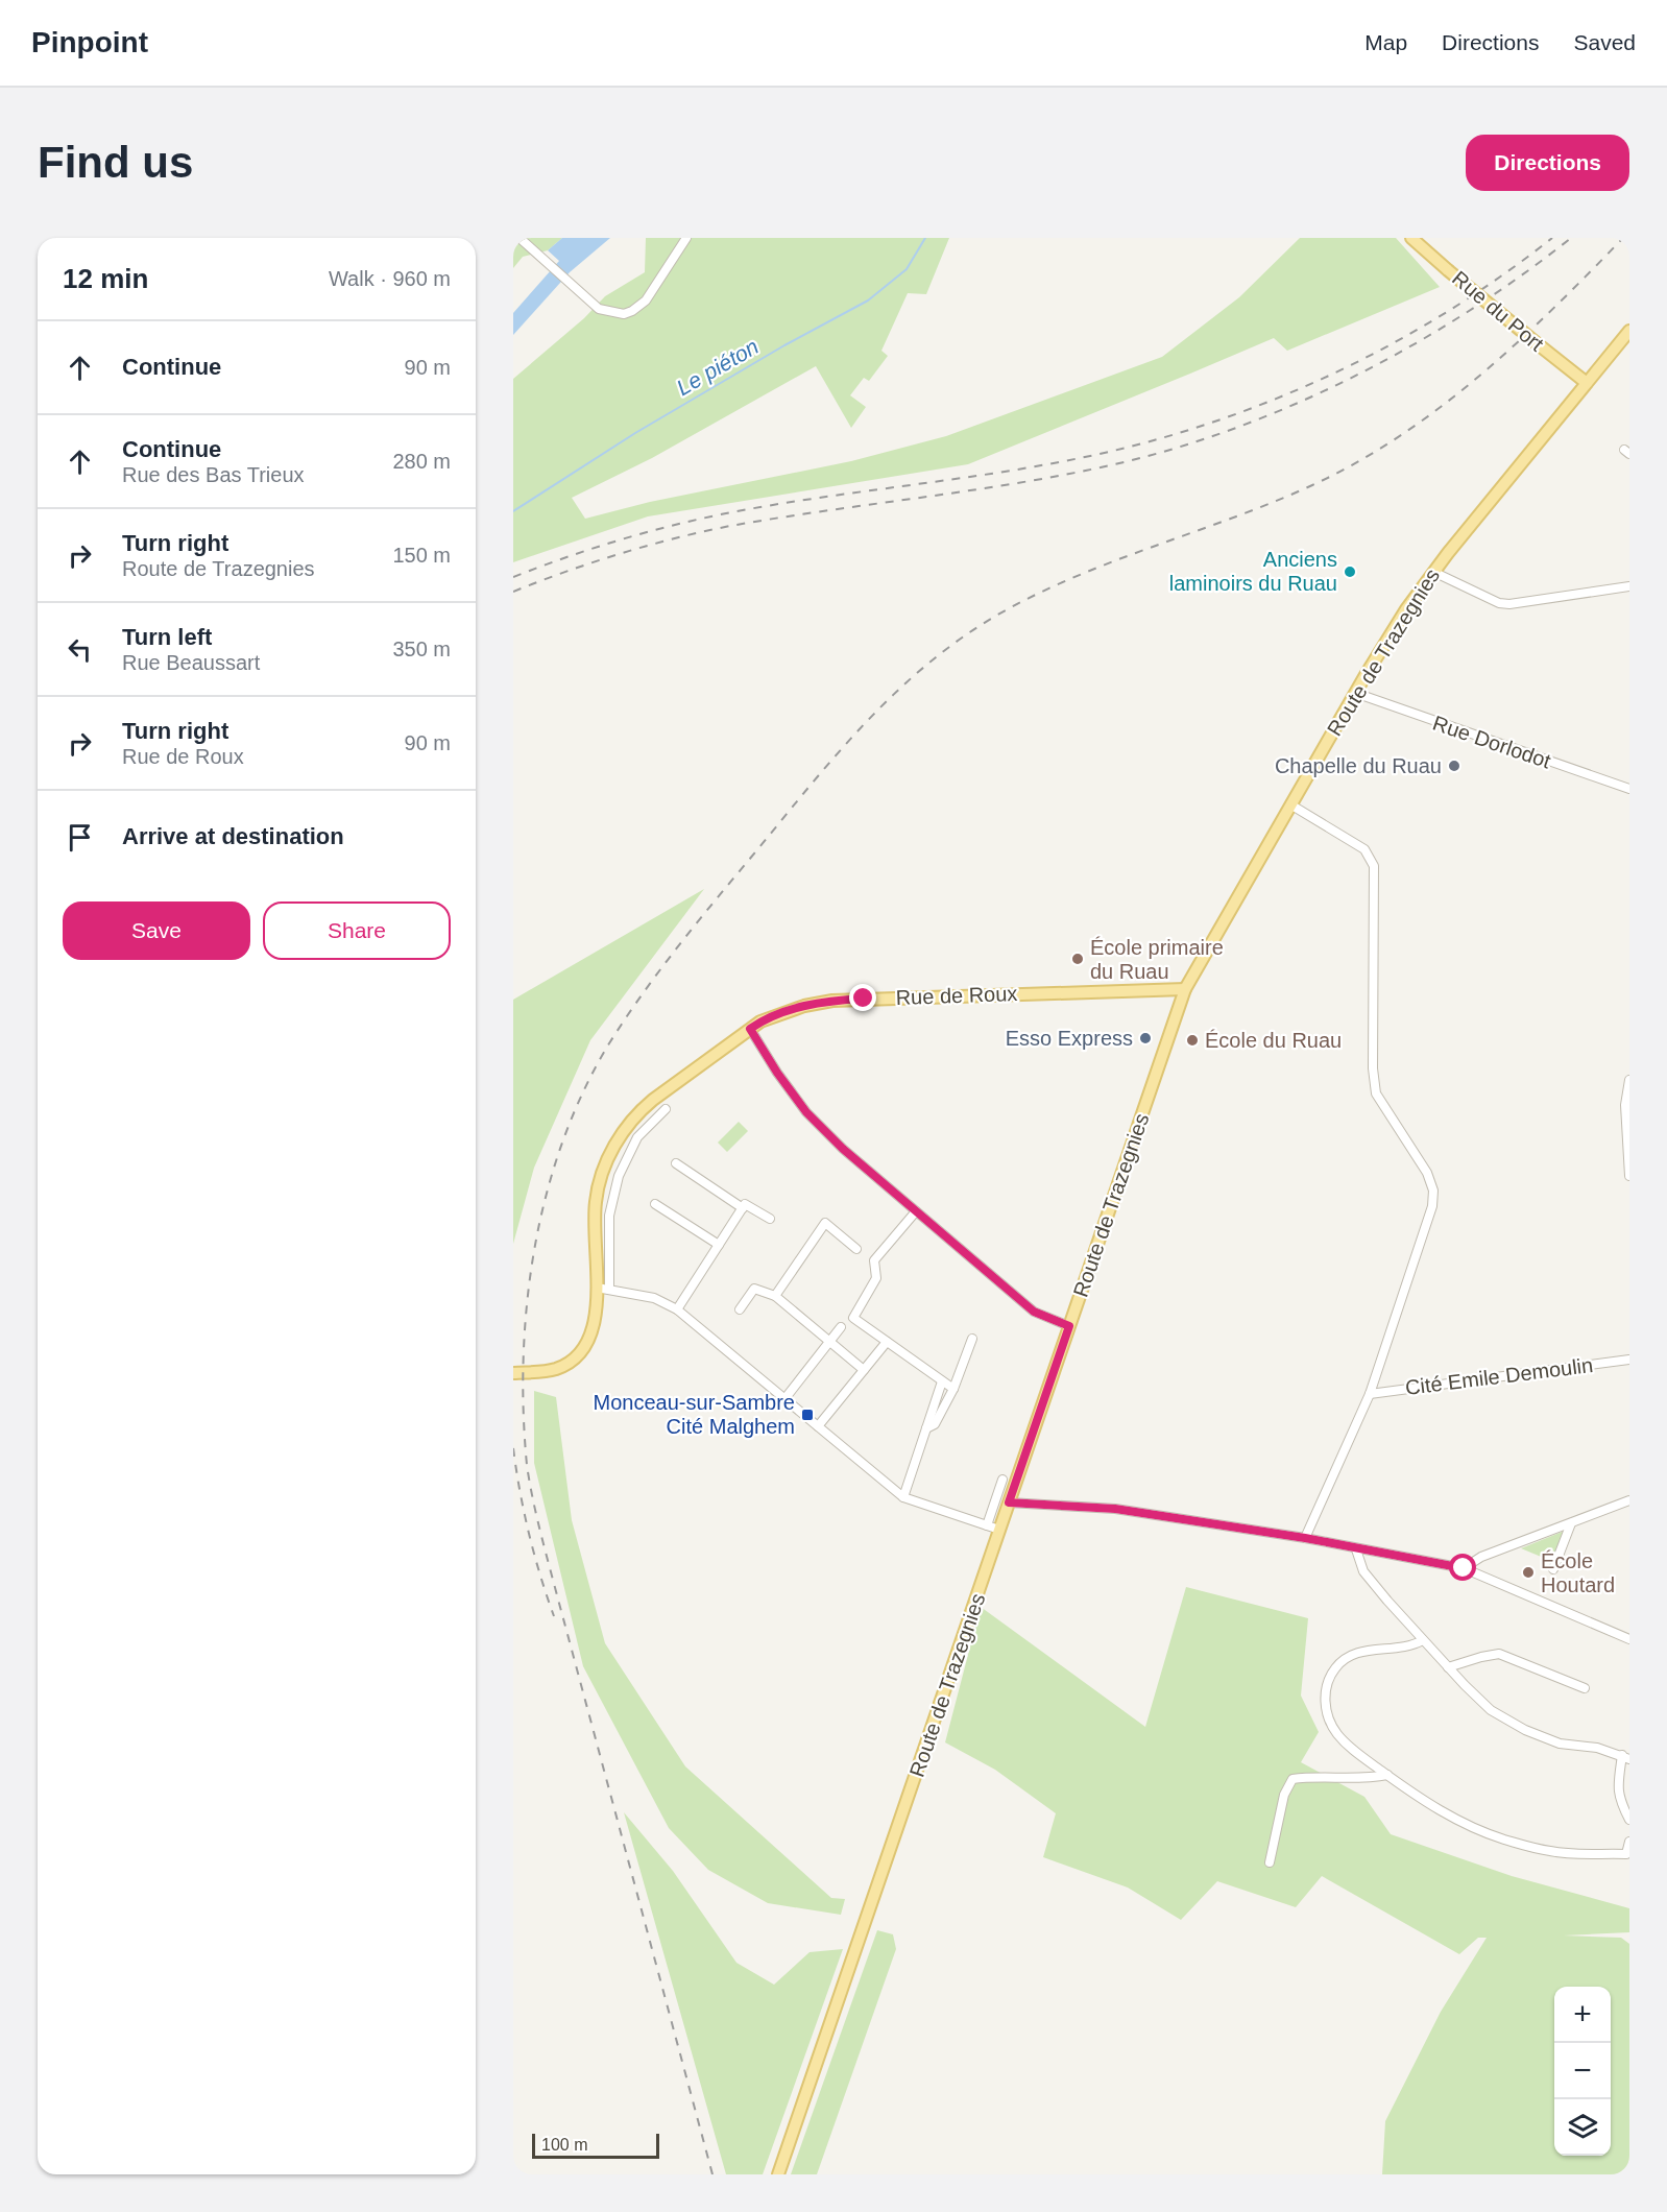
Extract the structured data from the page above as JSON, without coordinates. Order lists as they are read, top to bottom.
{
  "streets": {
    "main road": ["Rue du Port", "Route de Trazegnies", "Rue de Roux"],
    "street": ["Rue Dorlodot", "Cité Emile Demoulin"]
  },
  "crossings": [
    ["Rue du Port", "Route de Trazegnies"],
    ["Route de Trazegnies", "Rue Dorlodot"],
    ["Route de Trazegnies", "Rue de Roux"]
  ],
  "water": ["Le piéton"],
  "places": {
    "other": [
      "Anciens laminoirs du Ruau",
      "Chapelle du Ruau",
      "École primaire du Ruau",
      "Esso Express",
      "École du Ruau",
      "École Houtard"
    ],
    "transit": ["Monceau-sur-Sambre Cité Malghem"]
  },
  "scale_bar": "100 m",
  "page": {
    "header": "Pinpoint",
    "nav": ["Map", "Directions", "Saved"],
    "buttons": [
      "Directions",
      ["Save", "Share"]
    ],
    "title": "Find us",
    "heading": ["12 min", "Walk · 960 m"],
    "list": [
      ["Continue", "90 m"],
      ["Continue", "Rue des Bas Trieux", "280 m"],
      ["Turn right", "Route de Trazegnies", "150 m"],
      ["Turn left", "Rue Beaussart", "350 m"],
      ["Turn right", "Rue de Roux", "90 m"],
      "Arrive at destination"
    ],
    "map_buttons": ["+", "−"],
    "scale": "100 m"
  }
}
